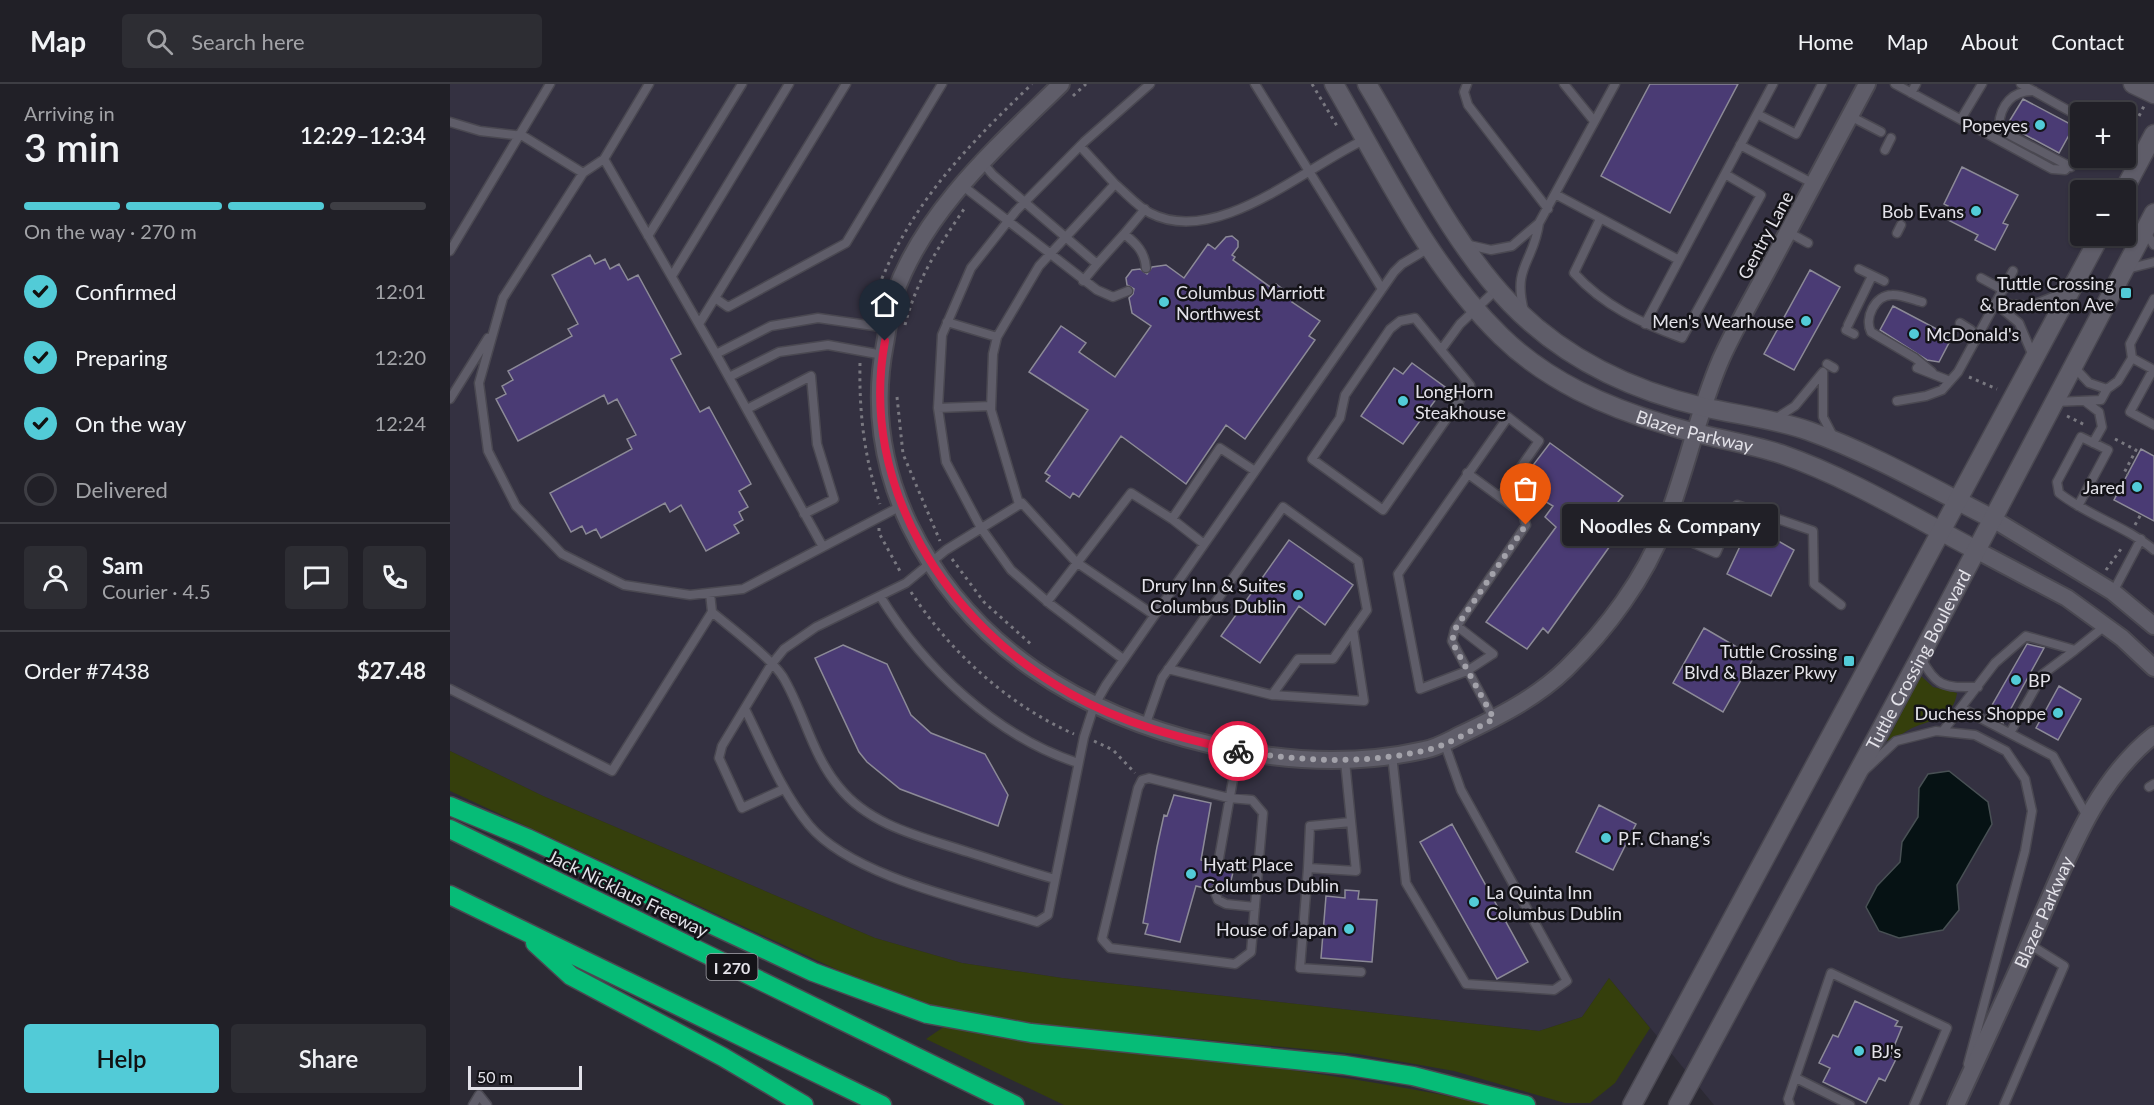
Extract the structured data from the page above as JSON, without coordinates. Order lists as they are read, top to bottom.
{
  "streets": {
    "highway": ["Jack Nicklaus Freeway", "I 270"],
    "main road": ["Blazer Parkway", "Tuttle Crossing Boulevard"],
    "street": ["Gentry Lane"]
  },
  "crossings": [
    ["Gentry Lane", "Blazer Parkway"],
    ["Blazer Parkway", "Tuttle Crossing Boulevard"]
  ],
  "places": {
    "other": [
      "Popeyes",
      "Bob Evans",
      "Columbus Marriott Northwest",
      "Men's Wearhouse",
      "McDonald's",
      "LongHorn Steakhouse",
      "Jared",
      "Noodles & Company",
      "Drury Inn & Suites Columbus Dublin",
      "BP",
      "Duchess Shoppe",
      "P.F. Chang's",
      "Hyatt Place Columbus Dublin",
      "La Quinta Inn Columbus Dublin",
      "House of Japan",
      "BJ's"
    ],
    "transit": ["Tuttle Crossing & Bradenton Ave", "Tuttle Crossing Blvd & Blazer Pkwy"]
  },
  "scale_bar": "50 m",
  "page": {
    "header": "Map",
    "search": "Search here",
    "nav": [
      "Home",
      "Map",
      "About",
      "Contact"
    ],
    "heading": ["3 min", "Arriving in", "12:29–12:34"],
    "panel": [
      "Sam",
      "Courier · 4.5",
      "Order #7438",
      "$27.48"
    ],
    "map_buttons": ["+", "−"],
    "bar": "On the way · 270 m",
    "list": [
      ["Confirmed", "12:01"],
      ["Preparing", "12:20"],
      ["On the way", "12:24"],
      "Delivered"
    ],
    "bubble": "Noodles & Company",
    "buttons": ["Help", "Share"],
    "scale": "50 m"
  }
}
